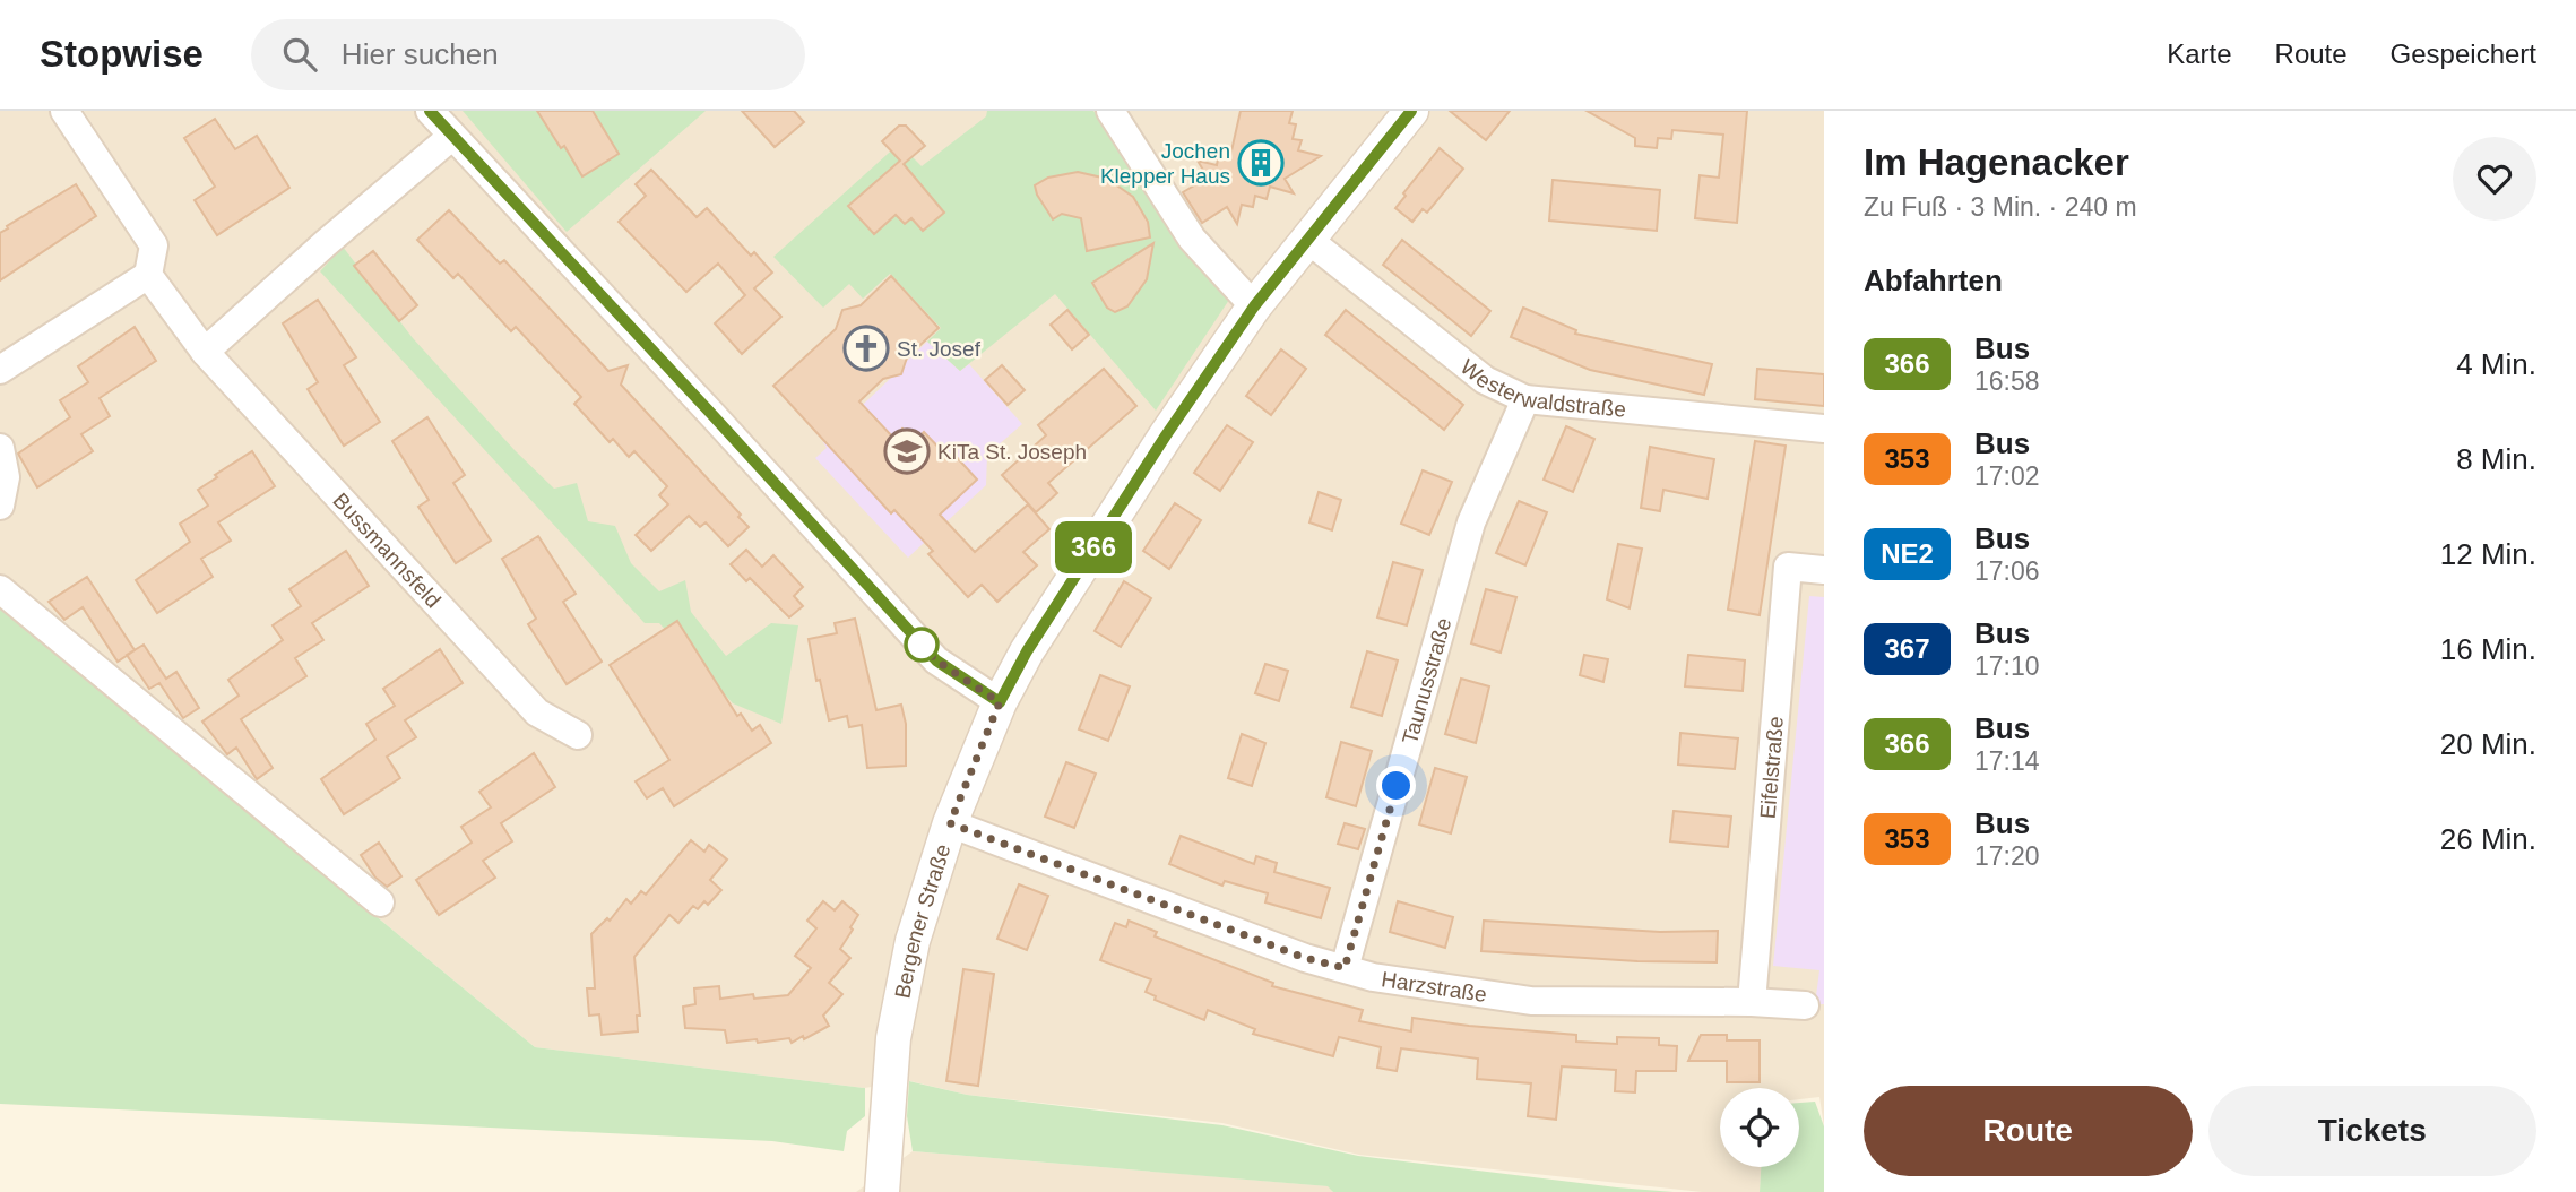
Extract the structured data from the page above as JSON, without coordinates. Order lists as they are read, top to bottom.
{
  "streets": {
    "street": [
      "Westerwaldstraße",
      "Bussmannsfeld",
      "Taunusstraße",
      "Eifelstraße",
      "Bergener Straße",
      "Harzstraße"
    ]
  },
  "crossings": [
    ["Westerwaldstraße", "Taunusstraße"],
    ["Westerwaldstraße", "Bergener Straße"],
    ["Taunusstraße", "Harzstraße"],
    ["Eifelstraße", "Harzstraße"],
    ["Bergener Straße", "Harzstraße"]
  ],
  "places": {
    "building": ["Jochen Klepper Haus"],
    "church": ["St. Josef"],
    "school or university": ["KiTa St. Joseph"]
  },
  "lines": ["bus line 366"],
  "page": {
    "header": "Stopwise",
    "search": "Hier suchen",
    "nav": ["Karte", "Route", "Gespeichert"],
    "on_map": "366",
    "heading": [
      ["Im Hagenacker", "Zu Fuß · 3 Min. · 240 m"],
      "Abfahrten"
    ],
    "list": [
      {
        "mark": "366",
        "name": "Bus",
        "note": "16:58",
        "value": "4 Min."
      },
      {
        "mark": "353",
        "name": "Bus",
        "note": "17:02",
        "value": "8 Min."
      },
      {
        "mark": "NE2",
        "name": "Bus",
        "note": "17:06",
        "value": "12 Min."
      },
      {
        "mark": "367",
        "name": "Bus",
        "note": "17:10",
        "value": "16 Min."
      },
      {
        "mark": "366",
        "name": "Bus",
        "note": "17:14",
        "value": "20 Min."
      },
      {
        "mark": "353",
        "name": "Bus",
        "note": "17:20",
        "value": "26 Min."
      }
    ],
    "buttons": ["Route", "Tickets"]
  }
}
